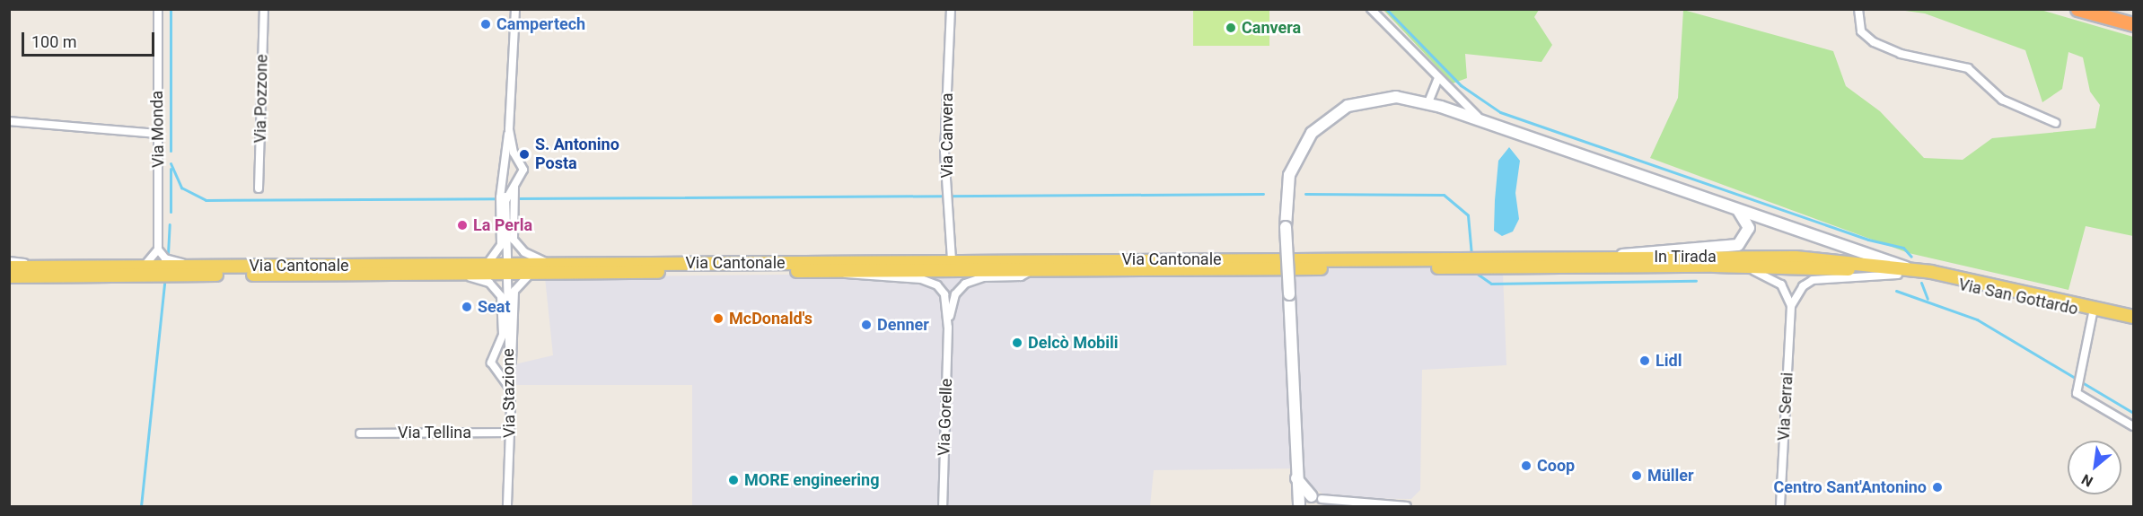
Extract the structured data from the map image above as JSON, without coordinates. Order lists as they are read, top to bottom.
{
  "streets": {
    "main road": ["In Tirada", "Via Cantonale", "Via San Gottardo"],
    "street": [
      "Via Pozzone",
      "Via Monda",
      "Via Canvera",
      "Via Stazione",
      "Via Serrai",
      "Via Gorelle",
      "Via Tellina"
    ]
  },
  "crossings": [
    ["Via Canvera", "Via Cantonale"],
    ["In Tirada", "Via Cantonale"],
    ["In Tirada", "Via San Gottardo"],
    ["Via Stazione", "Via Tellina"]
  ],
  "places": [
    "Campertech",
    "Canvera",
    "S. Antonino Posta",
    "La Perla",
    "Seat",
    "McDonald's",
    "Denner",
    "Delcò Mobili",
    "Lidl",
    "Coop",
    "Müller",
    "MORE engineering",
    "Centro Sant'Antonino"
  ],
  "scale_bar": "100 m",
  "north": "bottom left"
}
